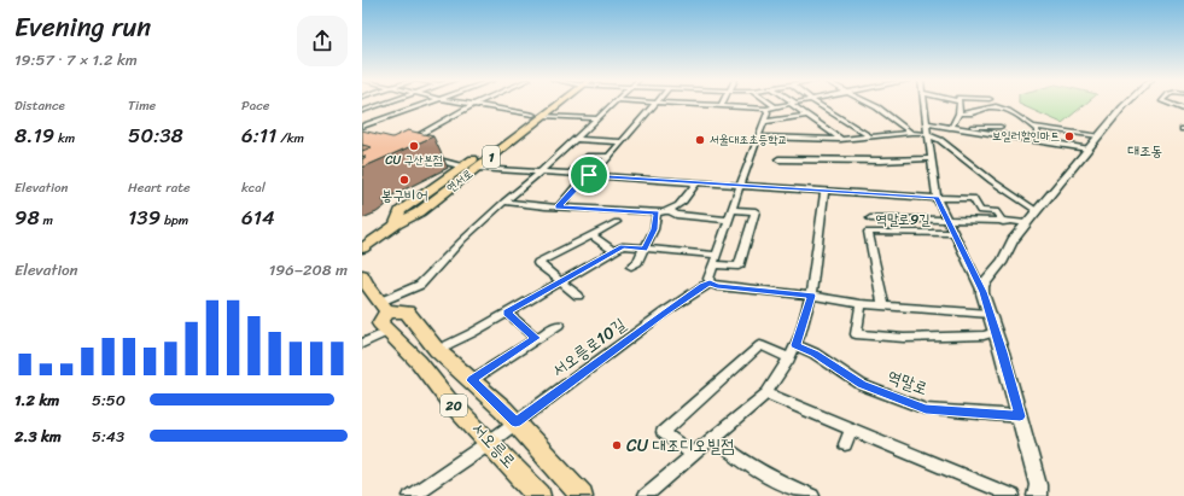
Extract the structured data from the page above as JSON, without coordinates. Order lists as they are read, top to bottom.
{
  "streets": {
    "main road": [
      "1",
      "연서로",
      "20",
      "서오릉로"
    ],
    "street": ["역말로9길", "서오릉로10길", "역말로"]
  },
  "crossings": [
    ["서오릉로10길", "서오릉로"]
  ],
  "districts": ["대조동"],
  "places": [
    "보일러할인마트",
    "서울대조초등학교",
    "CU 구산본점",
    "봉구비어",
    "CU 대조디오빌점"
  ],
  "page": {
    "heading": ["Evening run", "19:57 · 7 × 1.2 km"],
    "stats": [
      ["Distance", "8.19 km"],
      ["Time", "50:38"],
      ["Pace", "6:11 /km"],
      ["Elevation", "98 m"],
      ["Heart rate", "139 bpm"],
      ["kcal", "614"]
    ],
    "chart": ["Elevation", "196–208 m"],
    "list": [
      {
        "name": "1.2 km",
        "note": "5:50"
      },
      {
        "name": "2.3 km",
        "note": "5:43"
      }
    ]
  }
}
